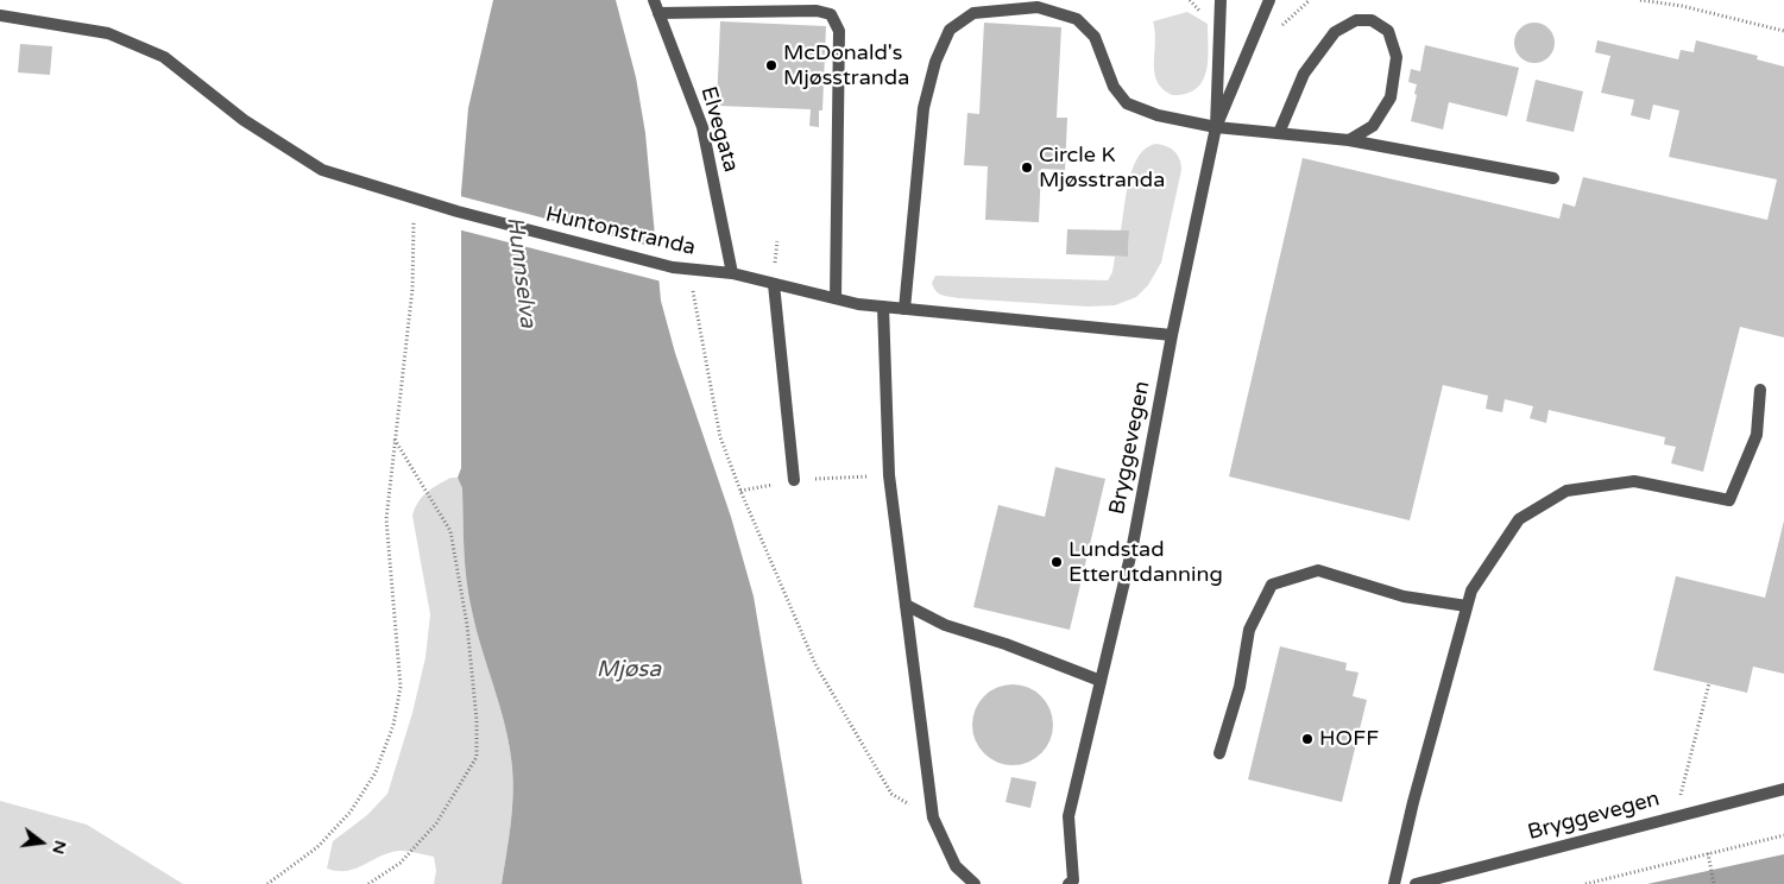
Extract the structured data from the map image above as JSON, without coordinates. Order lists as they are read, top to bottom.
{
  "streets": {
    "street": ["Elvegata", "Huntonstranda", "Bryggevegen"]
  },
  "crossings": [
    ["Elvegata", "Huntonstranda"],
    ["Huntonstranda", "Bryggevegen"]
  ],
  "water": ["Hunnselva", "Mjøsa"],
  "places": [
    "McDonald's Mjøsstranda",
    "Circle K Mjøsstranda",
    "Lundstad Etterutdanning",
    "HOFF"
  ],
  "north": "right"
}
